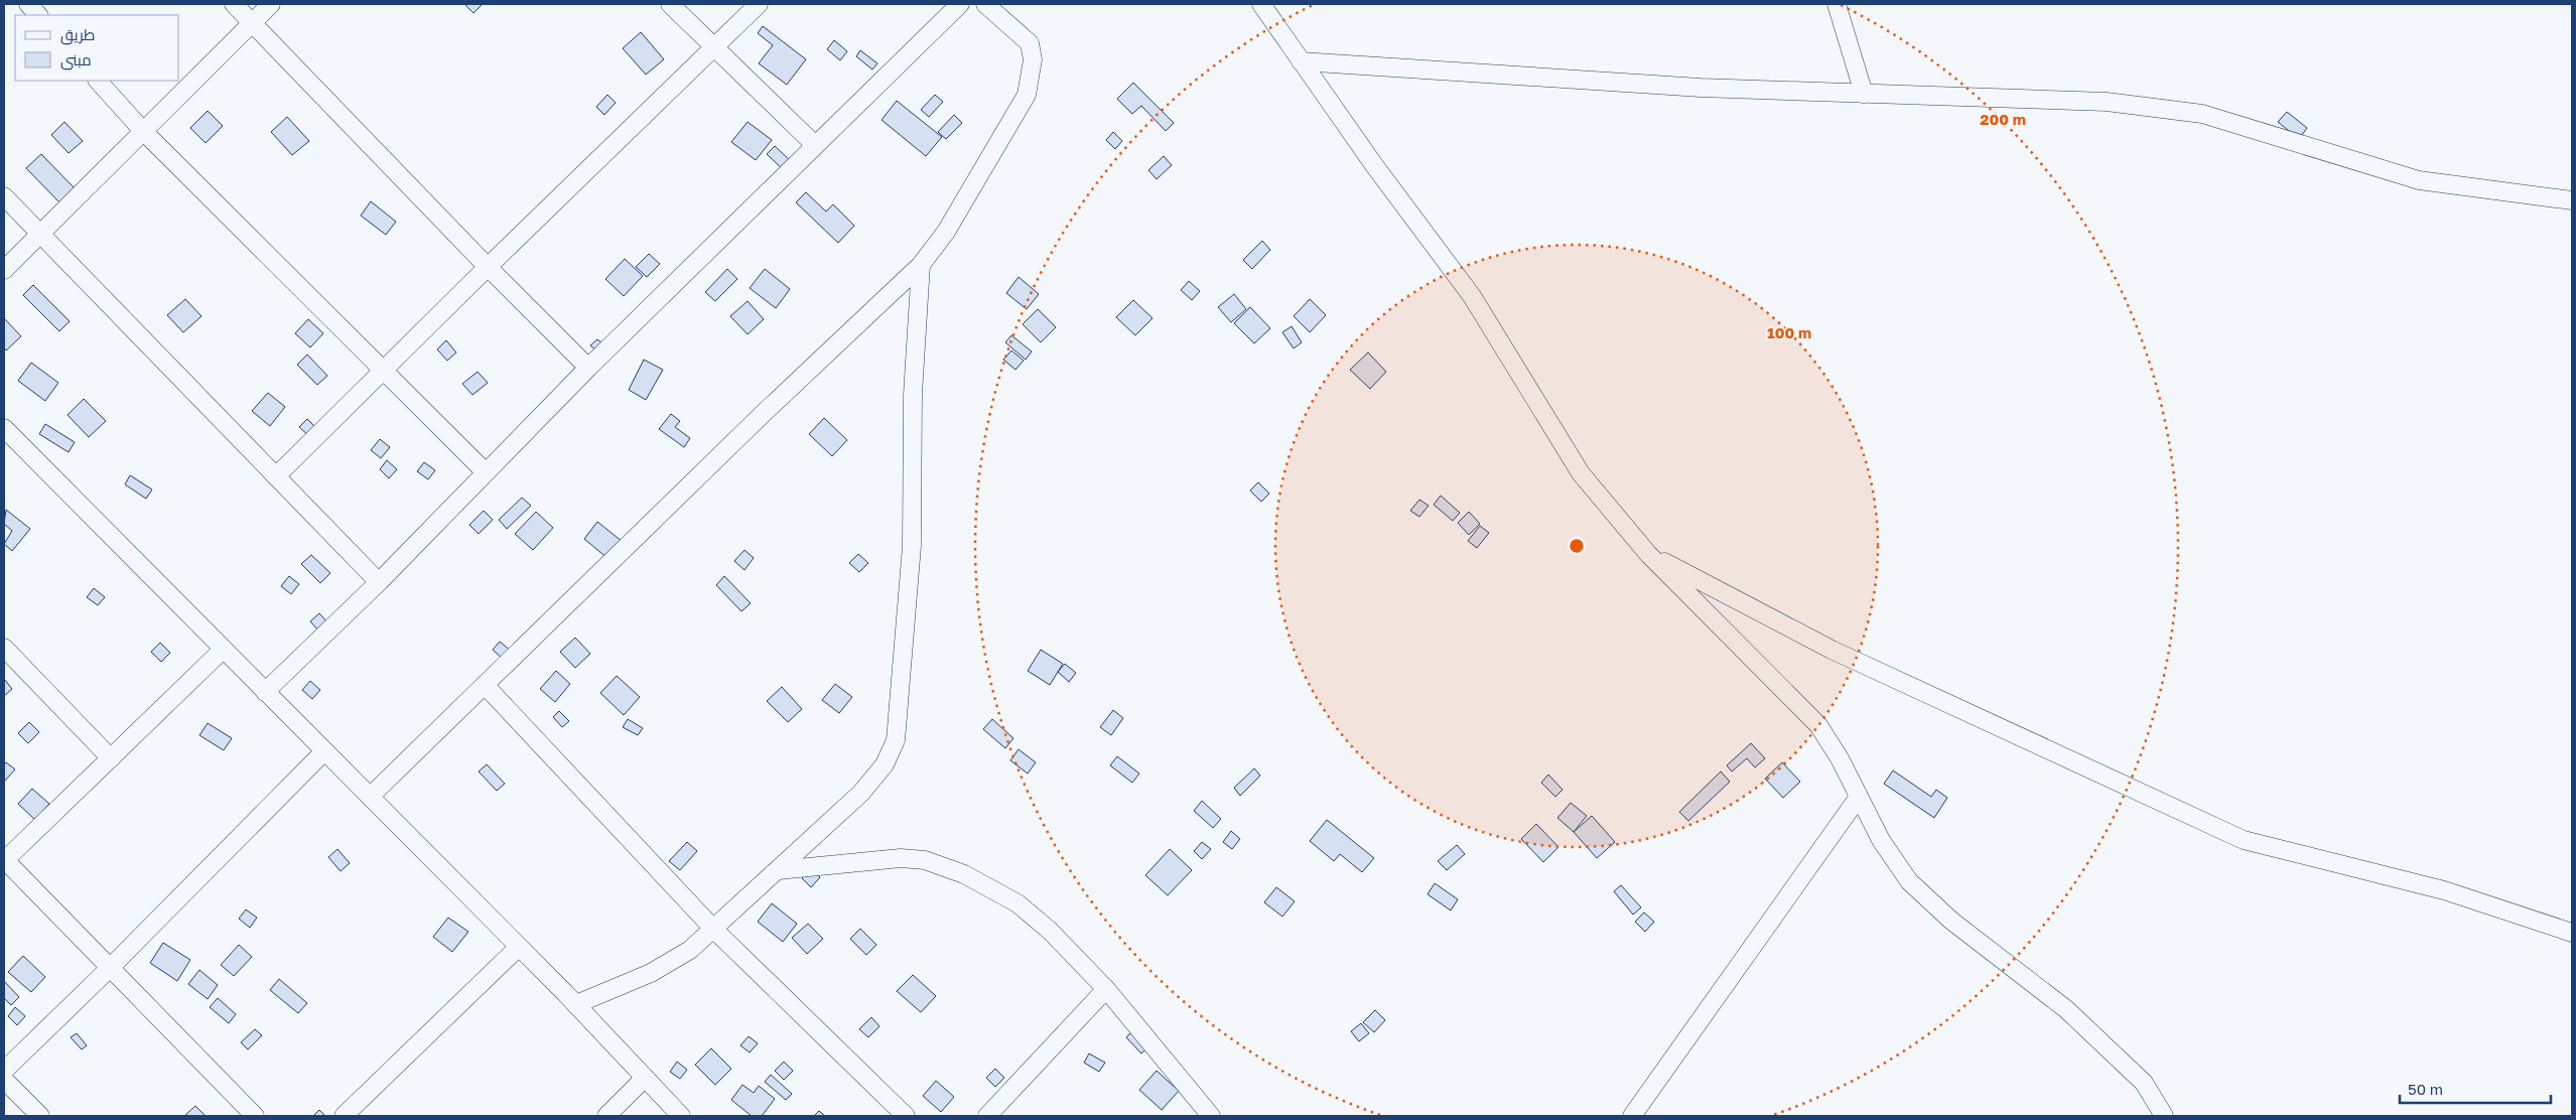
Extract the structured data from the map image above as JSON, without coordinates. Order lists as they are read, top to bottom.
{
  "legend": ["طريق", "مبنى"],
  "scale_bar": "50 m",
  "rings": ["200 m", "100 m"]
}
